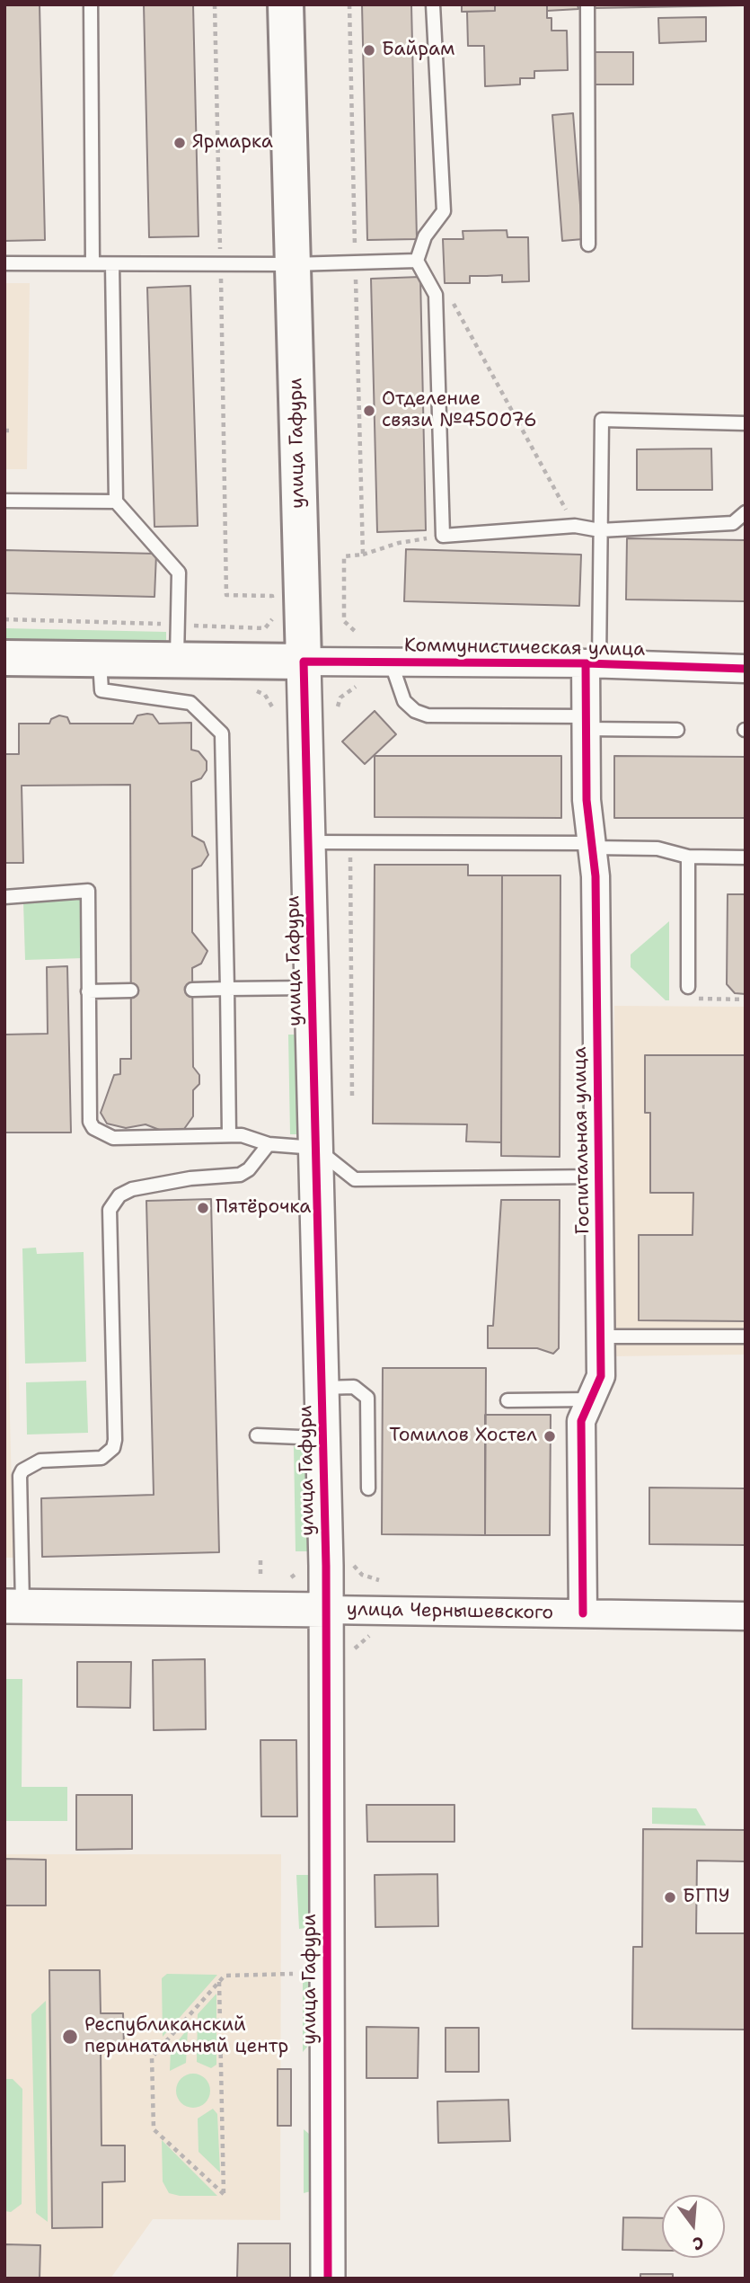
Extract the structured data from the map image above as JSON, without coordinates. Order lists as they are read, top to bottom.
{
  "streets": {
    "main road": ["улица Гафури", "Коммунистическая улица"],
    "street": ["Госпитальная улица", "улица Чернышевского"]
  },
  "crossings": [
    ["улица Гафури", "Коммунистическая улица"],
    ["улица Гафури", "улица Чернышевского"],
    ["Коммунистическая улица", "Госпитальная улица"],
    ["Госпитальная улица", "улица Чернышевского"]
  ],
  "places": [
    "Байрам",
    "Ярмарка",
    "Отделение связи №450076",
    "Пятёрочка",
    "Томилов Хостел",
    "БГПУ",
    "Республиканский перинатальный центр"
  ],
  "north": "bottom"
}
